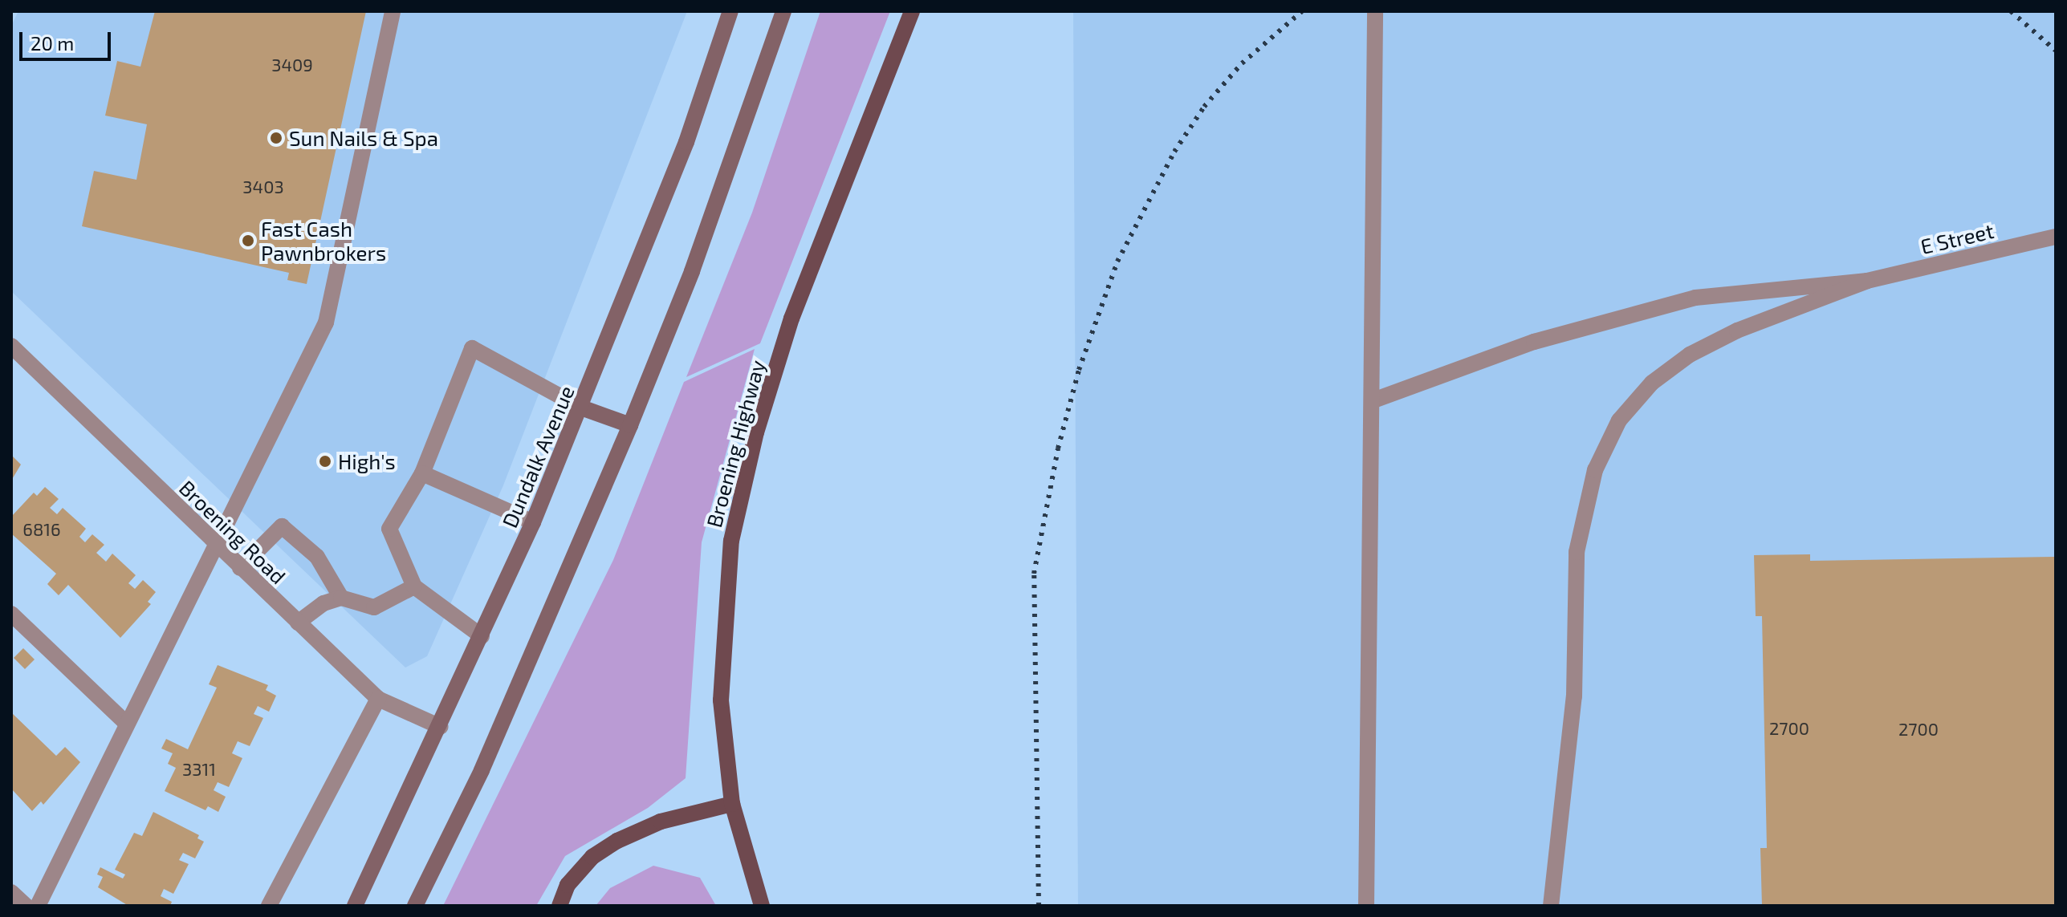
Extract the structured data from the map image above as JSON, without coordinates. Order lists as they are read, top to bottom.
{
  "streets": {
    "main road": ["Broening Highway", "Dundalk Avenue"],
    "street": ["E Street", "Broening Road"]
  },
  "crossings": [
    ["Dundalk Avenue", "Broening Road"]
  ],
  "places": ["Sun Nails & Spa", "Fast Cash Pawnbrokers", "High's"],
  "house_numbers": [
    "3409",
    "3403",
    "6816",
    "2700",
    "2700",
    "3311"
  ],
  "scale_bar": "20 m"
}
